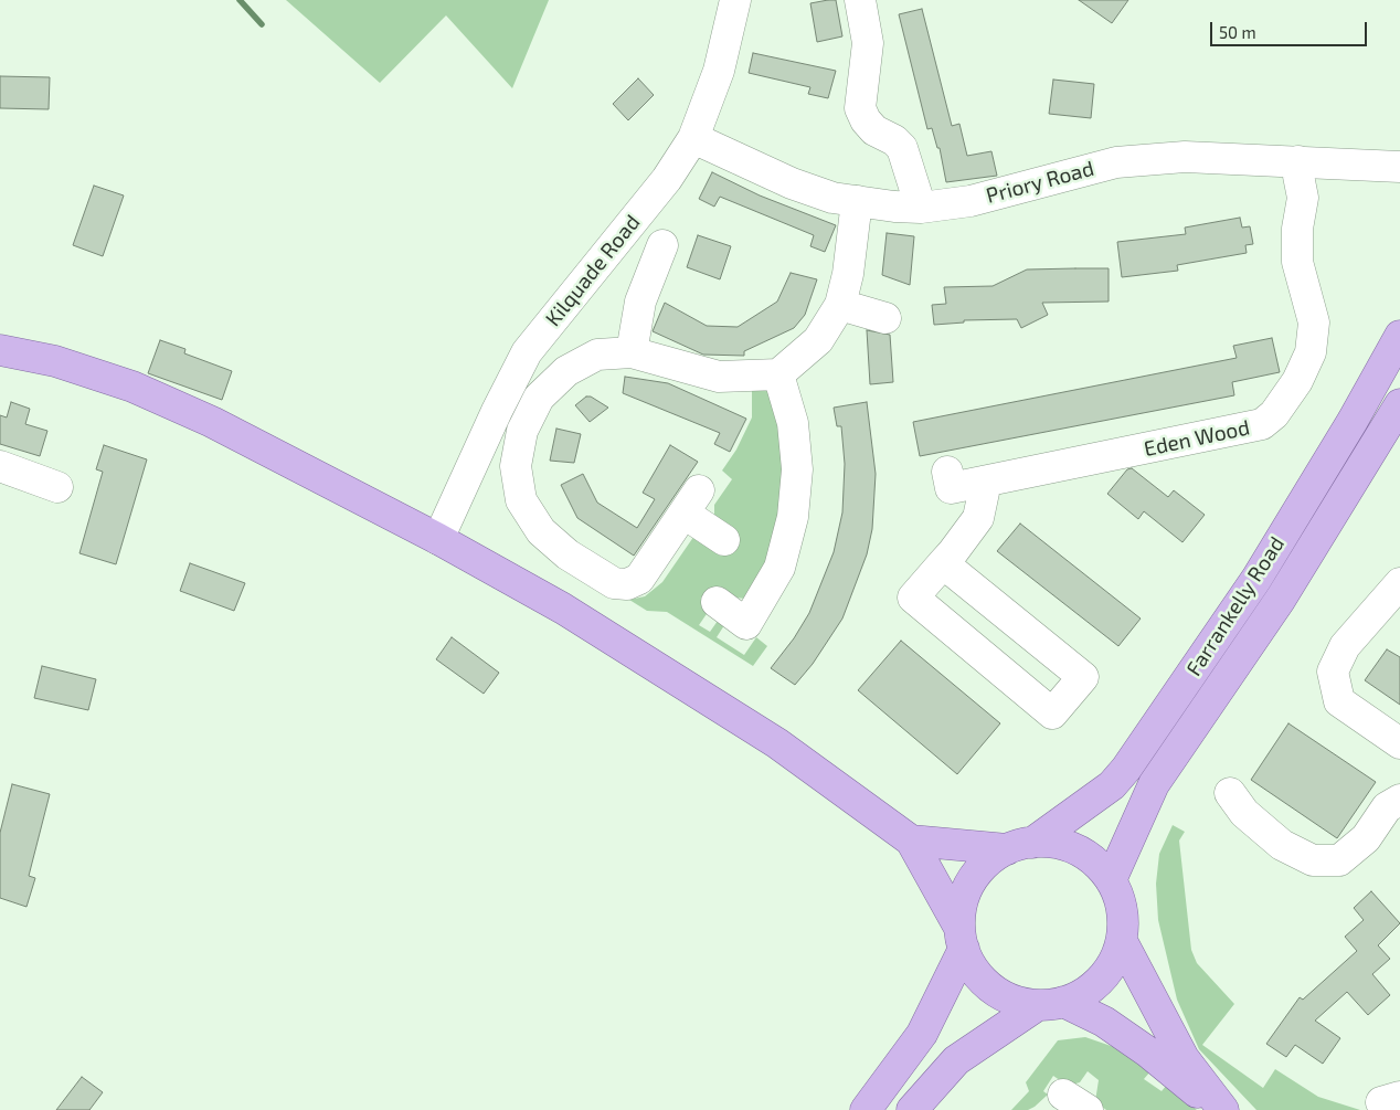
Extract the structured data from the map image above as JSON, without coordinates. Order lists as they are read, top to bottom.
{
  "streets": {
    "main road": ["Farrankelly Road"],
    "street": ["Priory Road", "Kilquade Road", "Eden Wood"]
  },
  "crossings": [
    ["Priory Road", "Kilquade Road"],
    ["Priory Road", "Eden Wood"]
  ],
  "scale_bar": "50 m"
}
